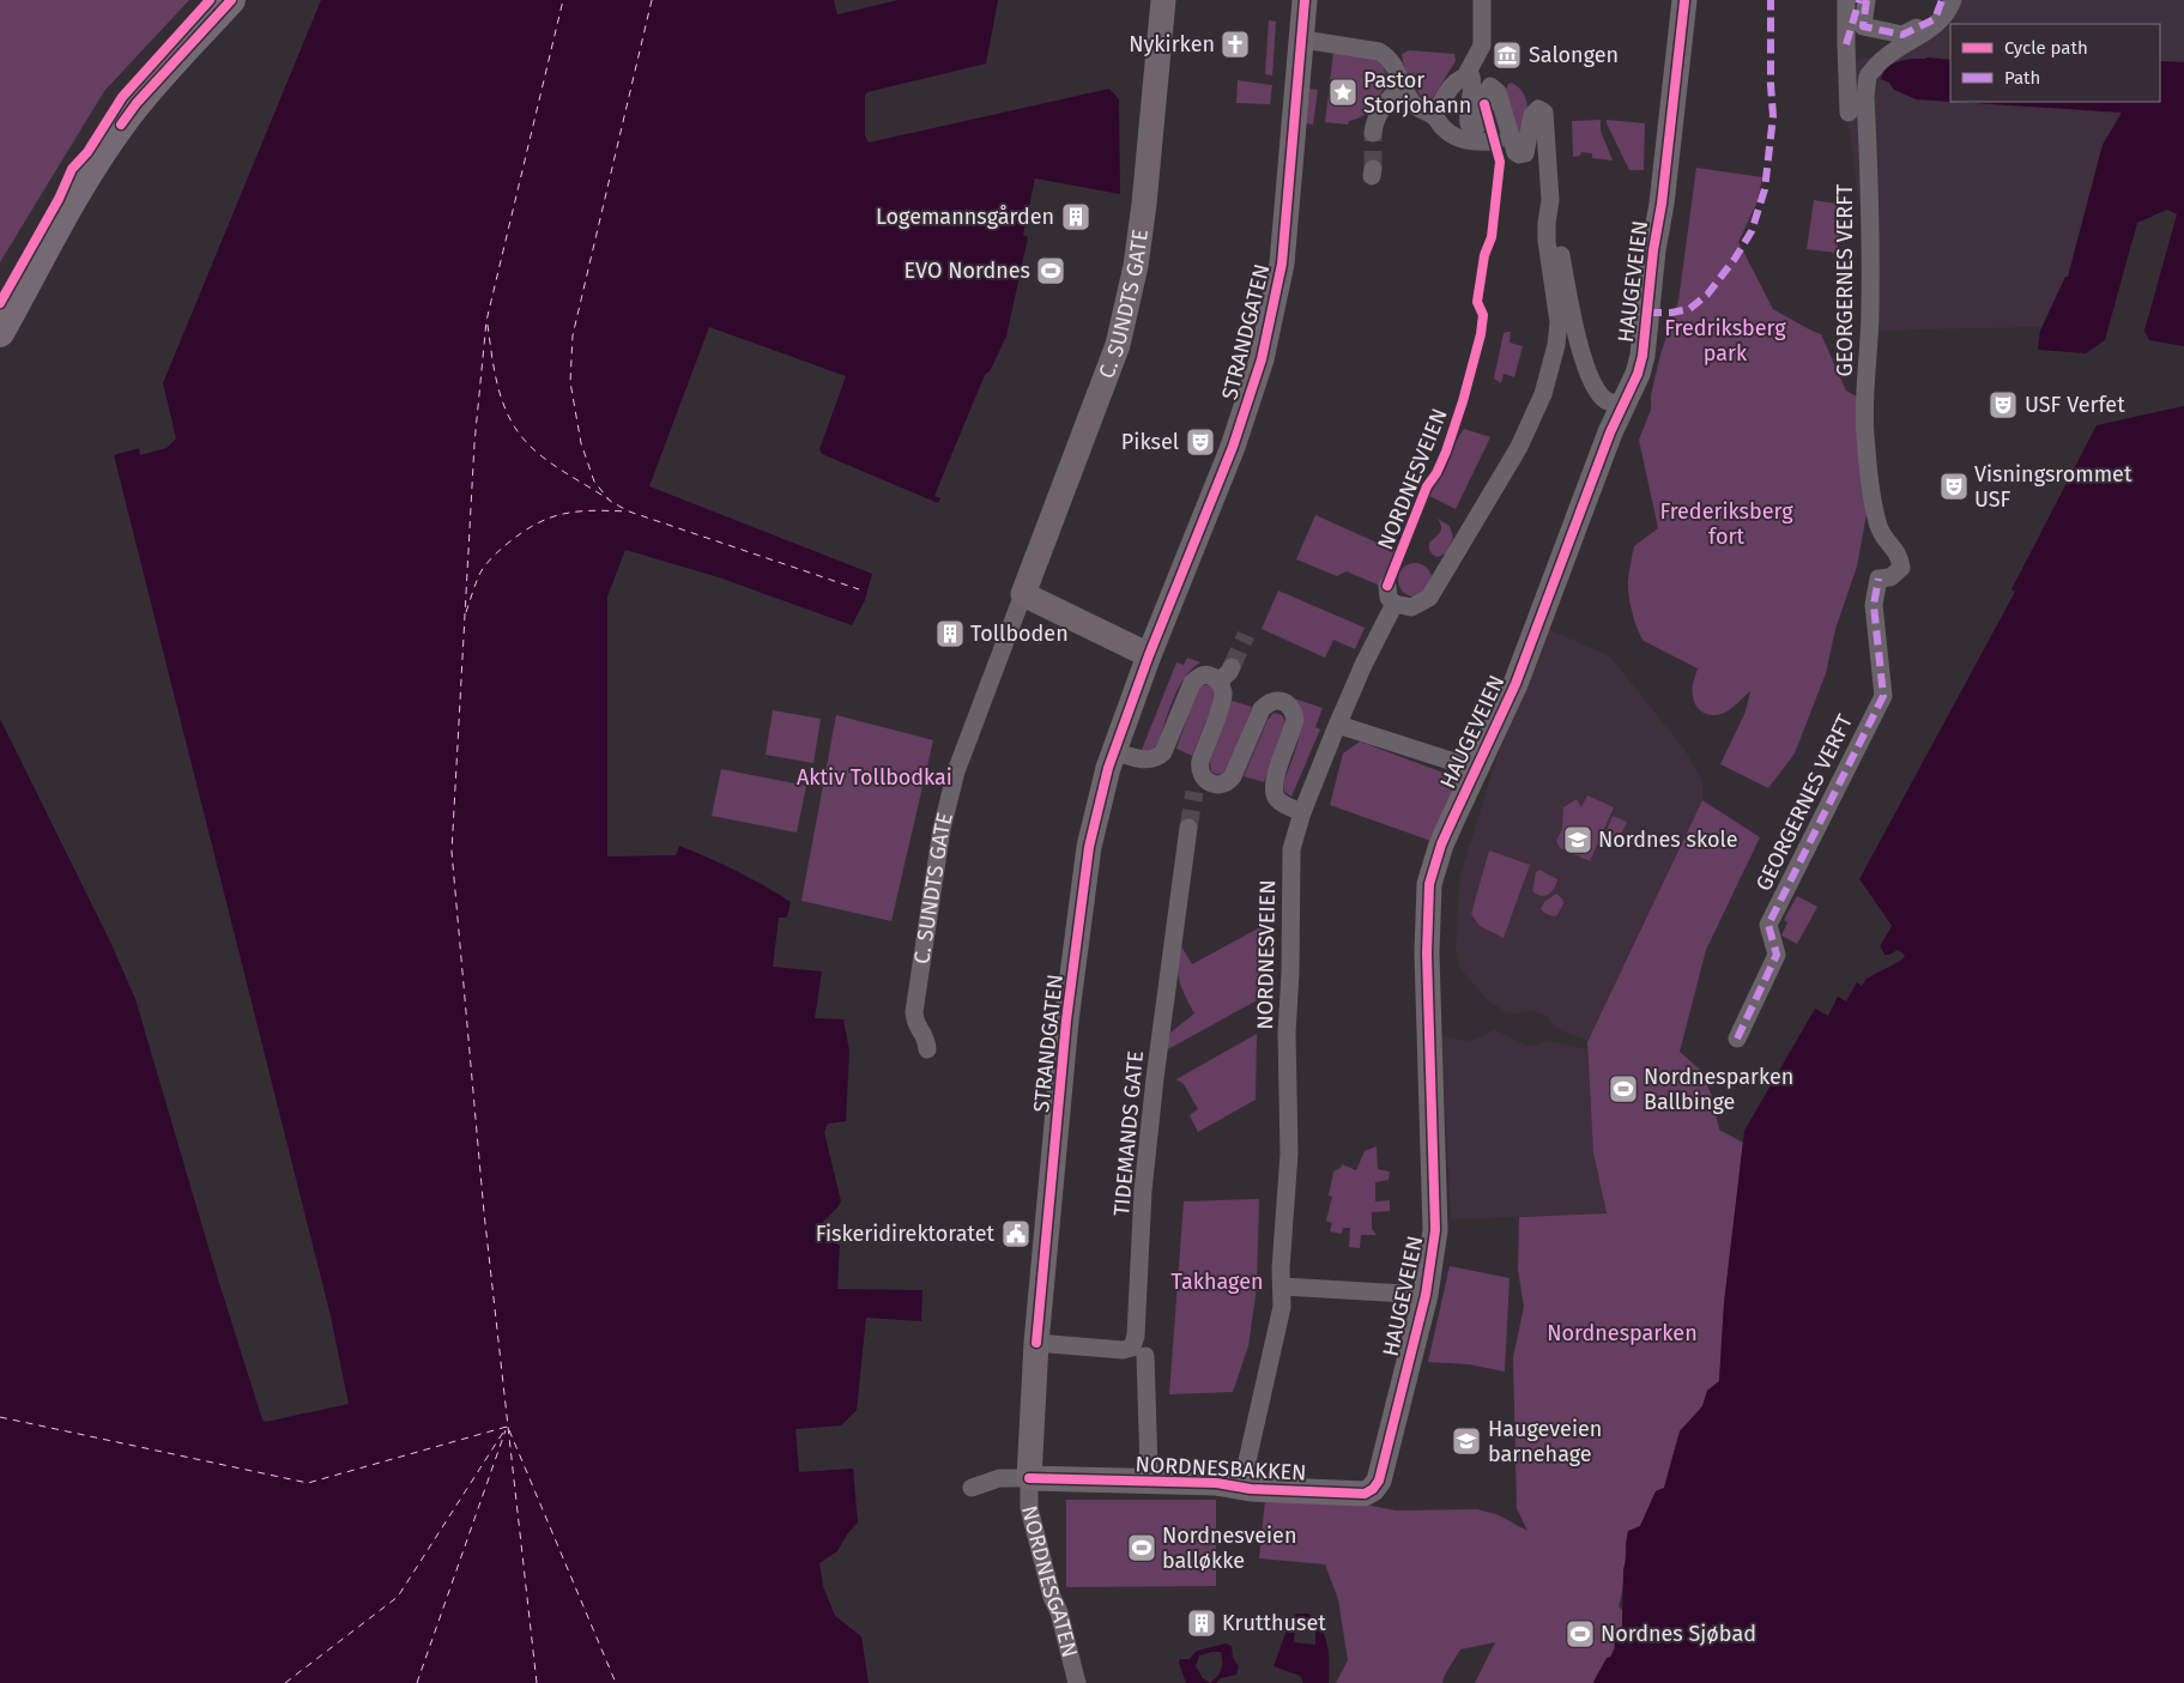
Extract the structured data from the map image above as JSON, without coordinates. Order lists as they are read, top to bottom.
{
  "streets": {
    "main road": [
      "HAUGEVEIEN",
      "C. SUNDTS GATE",
      "STRANDGATEN",
      "NORDNESBAKKEN",
      "NORDNESGATEN"
    ],
    "street": ["GEORGERNES VERFT", "NORDNESVEIEN", "TIDEMANDS GATE"]
  },
  "crossings": [
    ["HAUGEVEIEN", "NORDNESBAKKEN"],
    ["STRANDGATEN", "TIDEMANDS GATE"],
    ["STRANDGATEN", "NORDNESGATEN"],
    ["NORDNESVEIEN", "NORDNESBAKKEN"],
    ["TIDEMANDS GATE", "NORDNESGATEN"],
    ["NORDNESBAKKEN", "NORDNESGATEN"]
  ],
  "parks": [
    "Fredriksberg park",
    "Frederiksberg fort",
    "Aktiv Tollbodkai",
    "Takhagen",
    "Nordnesparken"
  ],
  "places": {
    "church": ["Nykirken"],
    "museum": ["Salongen"],
    "place": ["Pastor Storjohann"],
    "building": ["Logemannsgården", "Tollboden", "Krutthuset"],
    "sports": [
      "EVO Nordnes",
      "Nordnesparken Ballbinge",
      "Nordnesveien balløkke",
      "Nordnes Sjøbad"
    ],
    "theatre": ["USF Verfet", "Piksel", "Visningsrommet USF"],
    "school or university": ["Nordnes skole", "Haugeveien barnehage"],
    "public building": ["Fiskeridirektoratet"]
  },
  "legend": ["Cycle path", "Path"]
}
